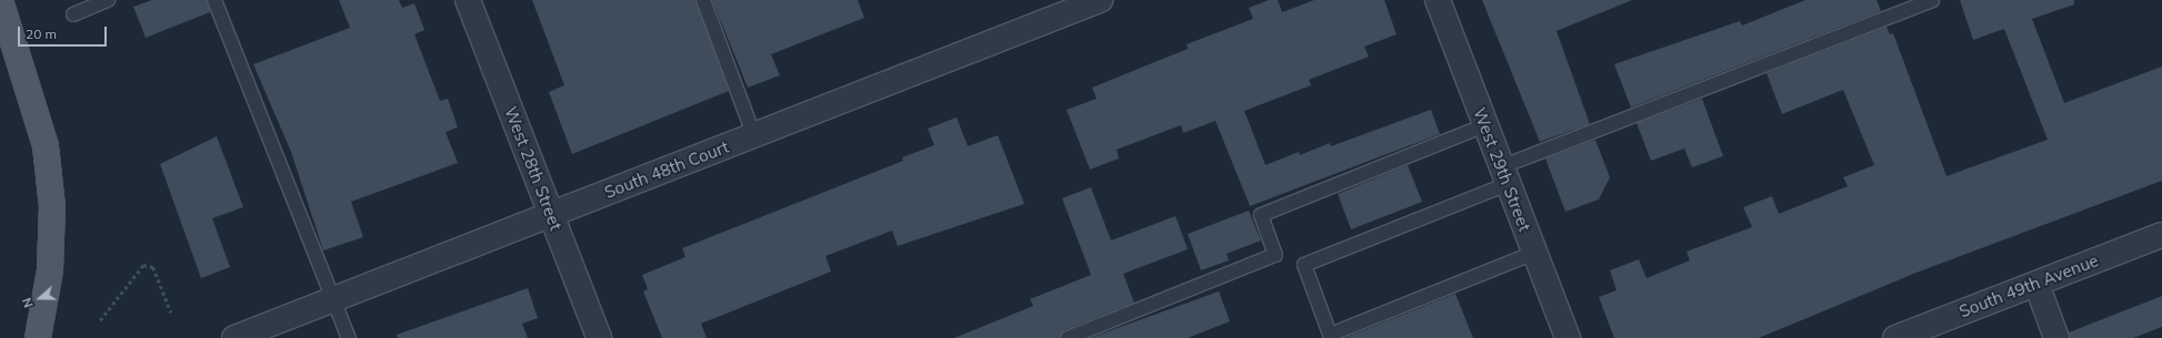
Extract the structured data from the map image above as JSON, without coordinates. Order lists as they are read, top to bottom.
{
  "streets": {
    "street": [
      "West 28th Street",
      "South 48th Court",
      "West 29th Street",
      "South 49th Avenue"
    ]
  },
  "crossings": [
    ["West 28th Street", "South 48th Court"]
  ],
  "scale_bar": "20 m",
  "north": "left"
}
